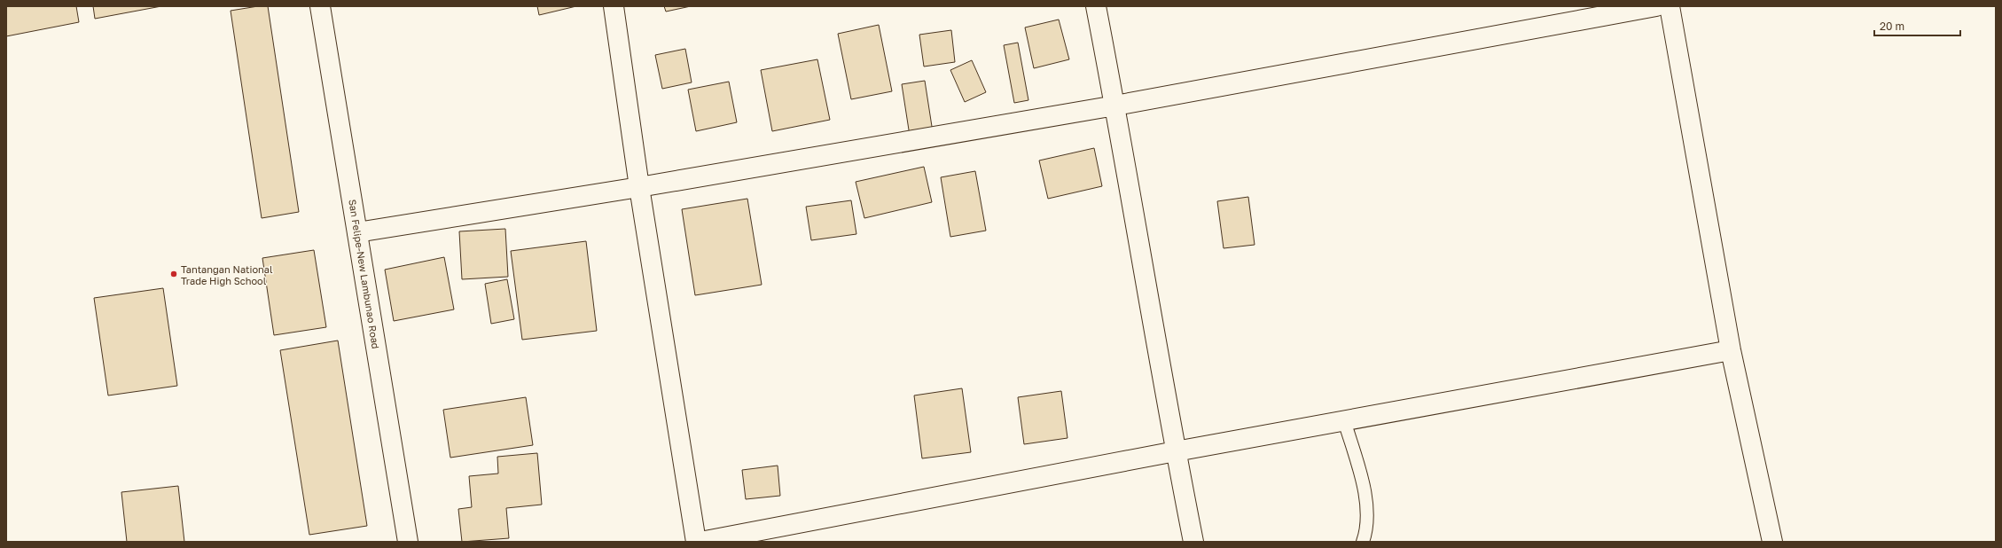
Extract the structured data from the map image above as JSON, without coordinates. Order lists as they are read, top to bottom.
{
  "streets": {
    "street": ["San Felipe-New Lambunao Road"]
  },
  "places": ["Tantangan National Trade High School"],
  "scale_bar": "20 m"
}
